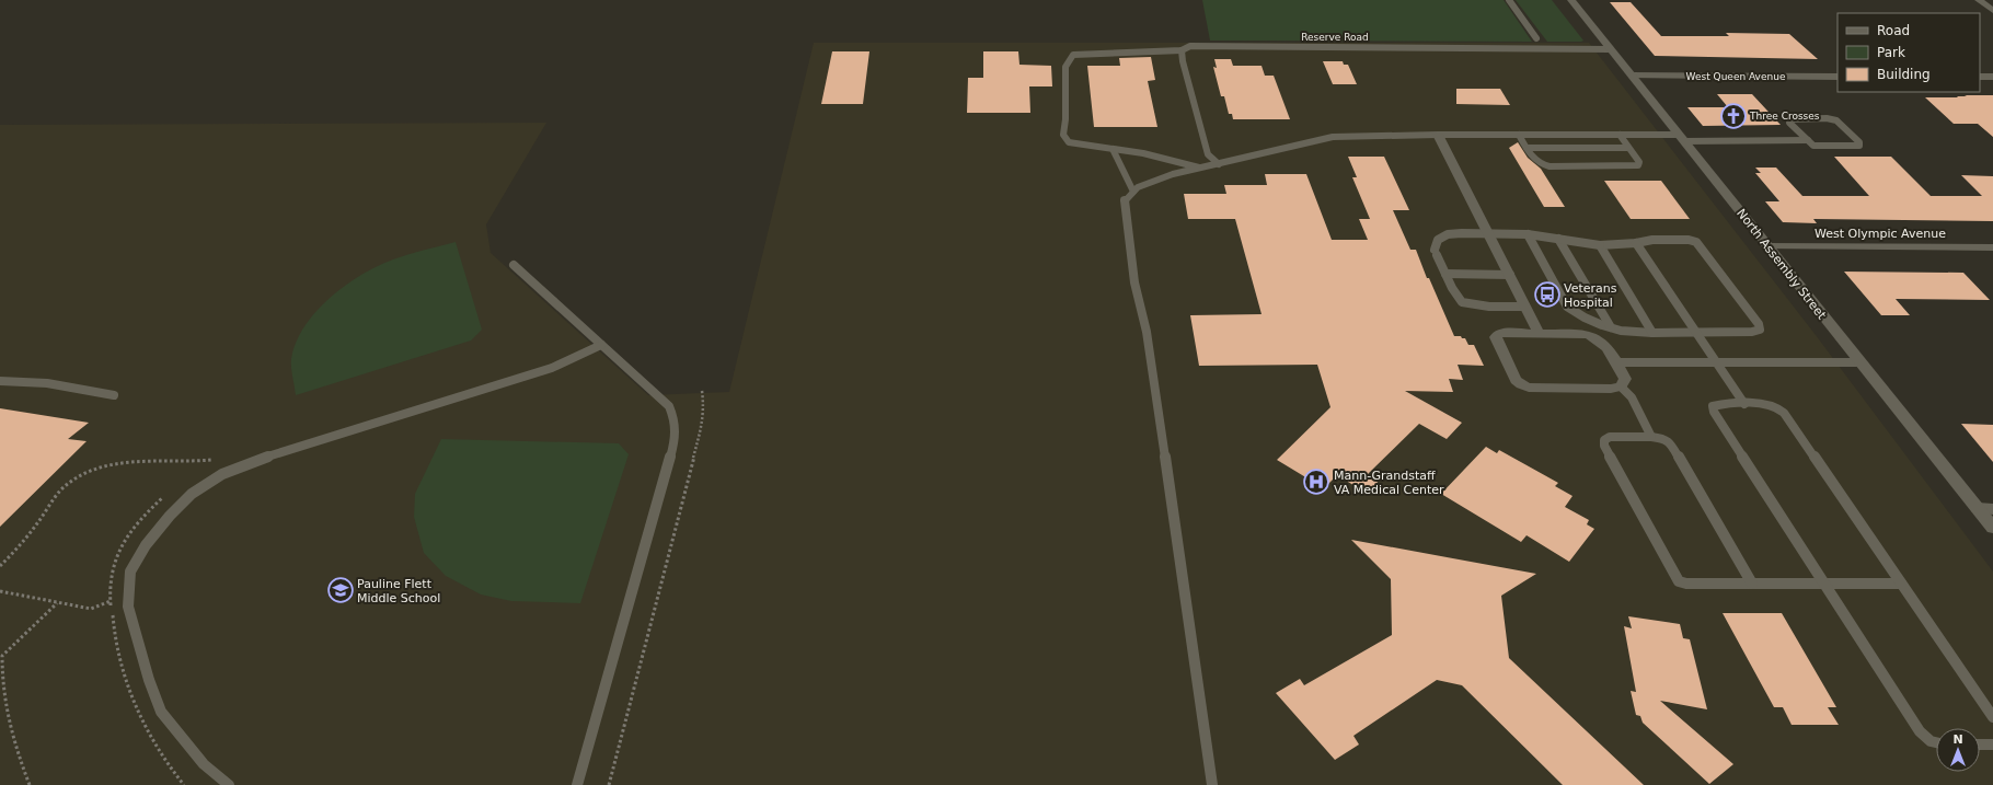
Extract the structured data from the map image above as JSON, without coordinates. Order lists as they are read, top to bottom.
{
  "streets": {
    "street": ["West Queen Avenue", "West Olympic Avenue", "North Assembly Street"],
    "lane": ["Reserve Road"]
  },
  "crossings": [
    ["Reserve Road", "North Assembly Street"],
    ["West Queen Avenue", "North Assembly Street"],
    ["West Olympic Avenue", "North Assembly Street"]
  ],
  "places": {
    "church": ["Three Crosses"],
    "bus stop": ["Veterans Hospital"],
    "hospital": ["Mann-Grandstaff VA Medical Center"],
    "school or university": ["Pauline Flett Middle School"]
  },
  "legend": ["Road", "Park", "Building"],
  "north": "top"
}
